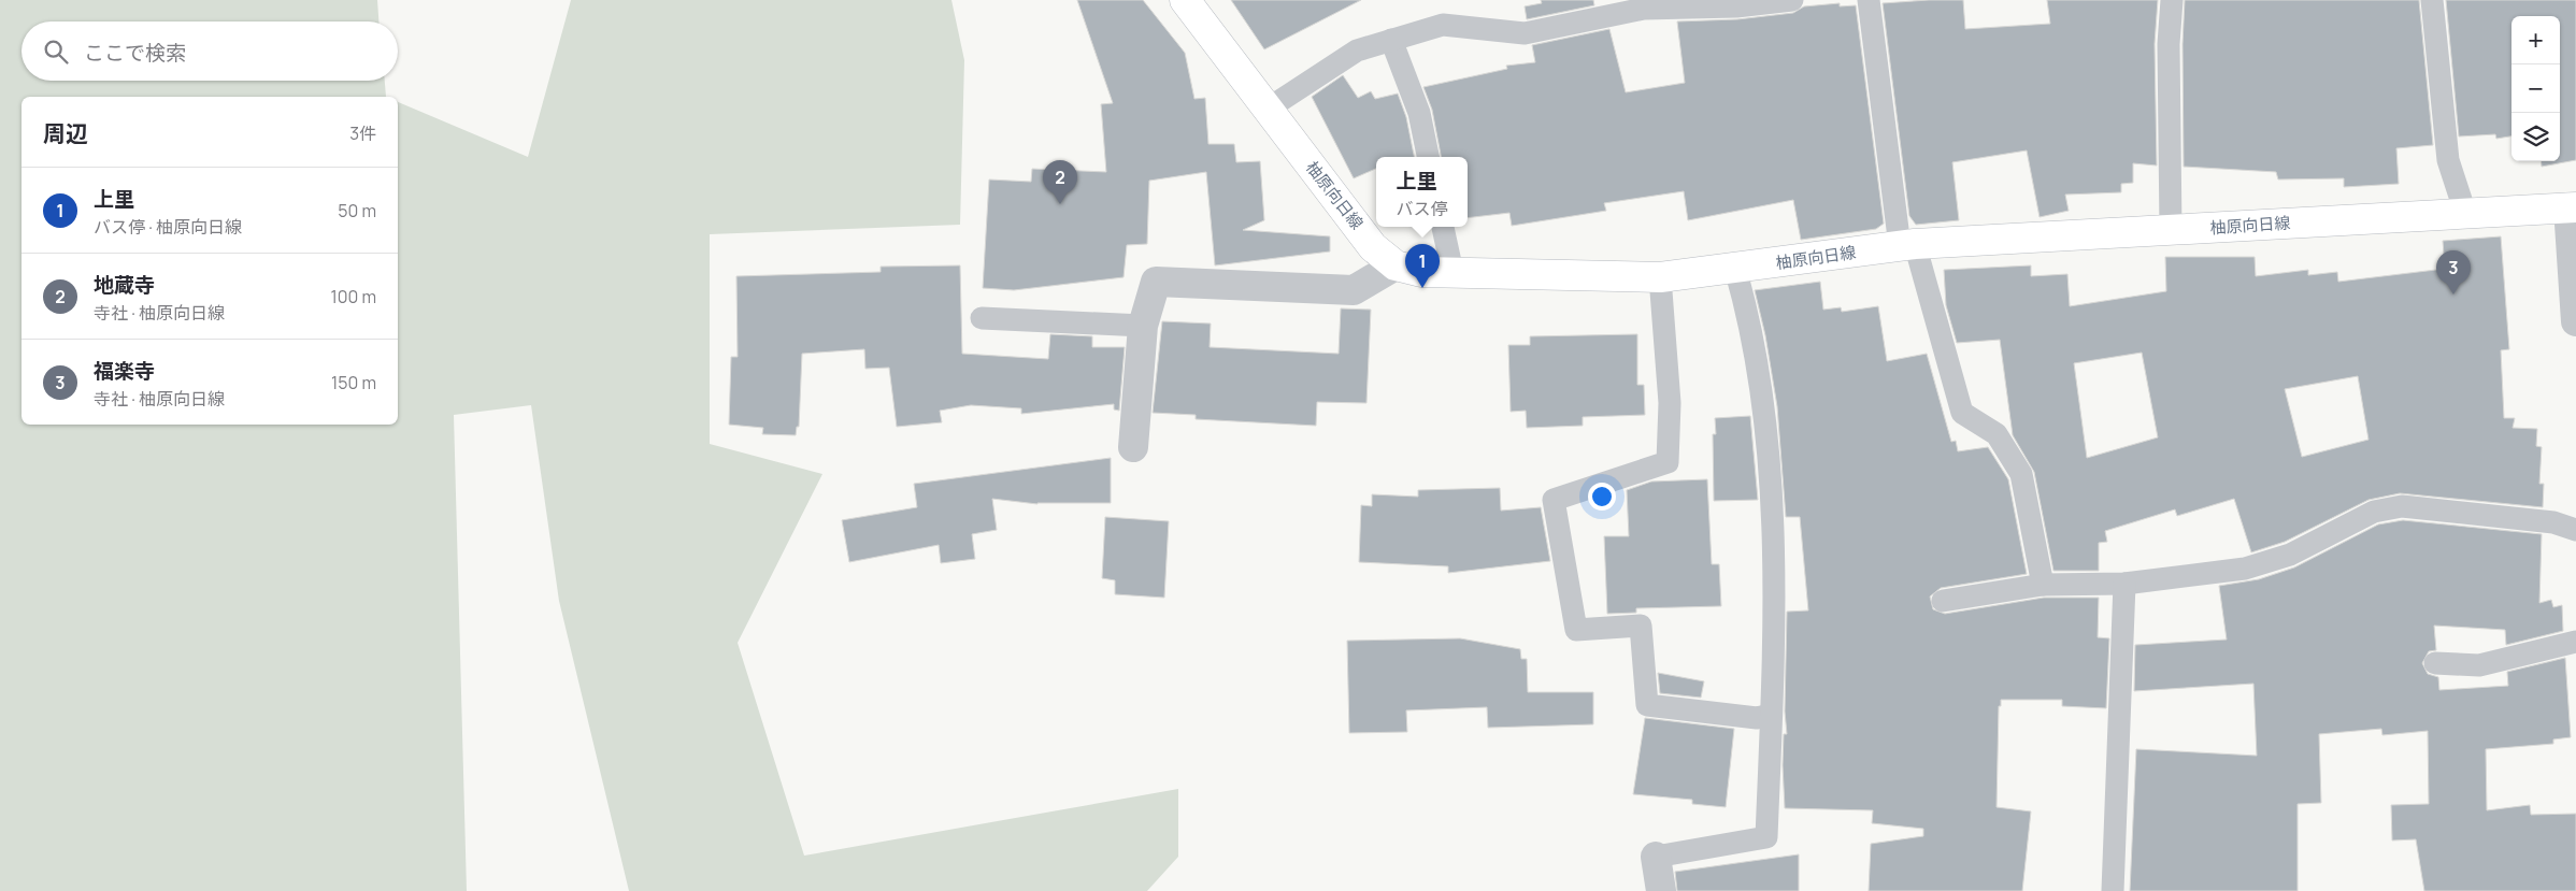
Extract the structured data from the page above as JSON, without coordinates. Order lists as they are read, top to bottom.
{
  "streets": {
    "main road": ["柚原向日線"]
  },
  "page": {
    "map_buttons": ["+", "−"],
    "search": "ここで検索",
    "heading": ["周辺", "3件"],
    "popup": ["上里", "バス停"],
    "pins": ["2", "1", "3"],
    "list": [
      {
        "mark": "1",
        "name": "上里",
        "note": "バス停 · 柚原向日線",
        "value": "50 m"
      },
      {
        "mark": "2",
        "name": "地蔵寺",
        "note": "寺社 · 柚原向日線",
        "value": "100 m"
      },
      {
        "mark": "3",
        "name": "福楽寺",
        "note": "寺社 · 柚原向日線",
        "value": "150 m"
      }
    ]
  }
}
